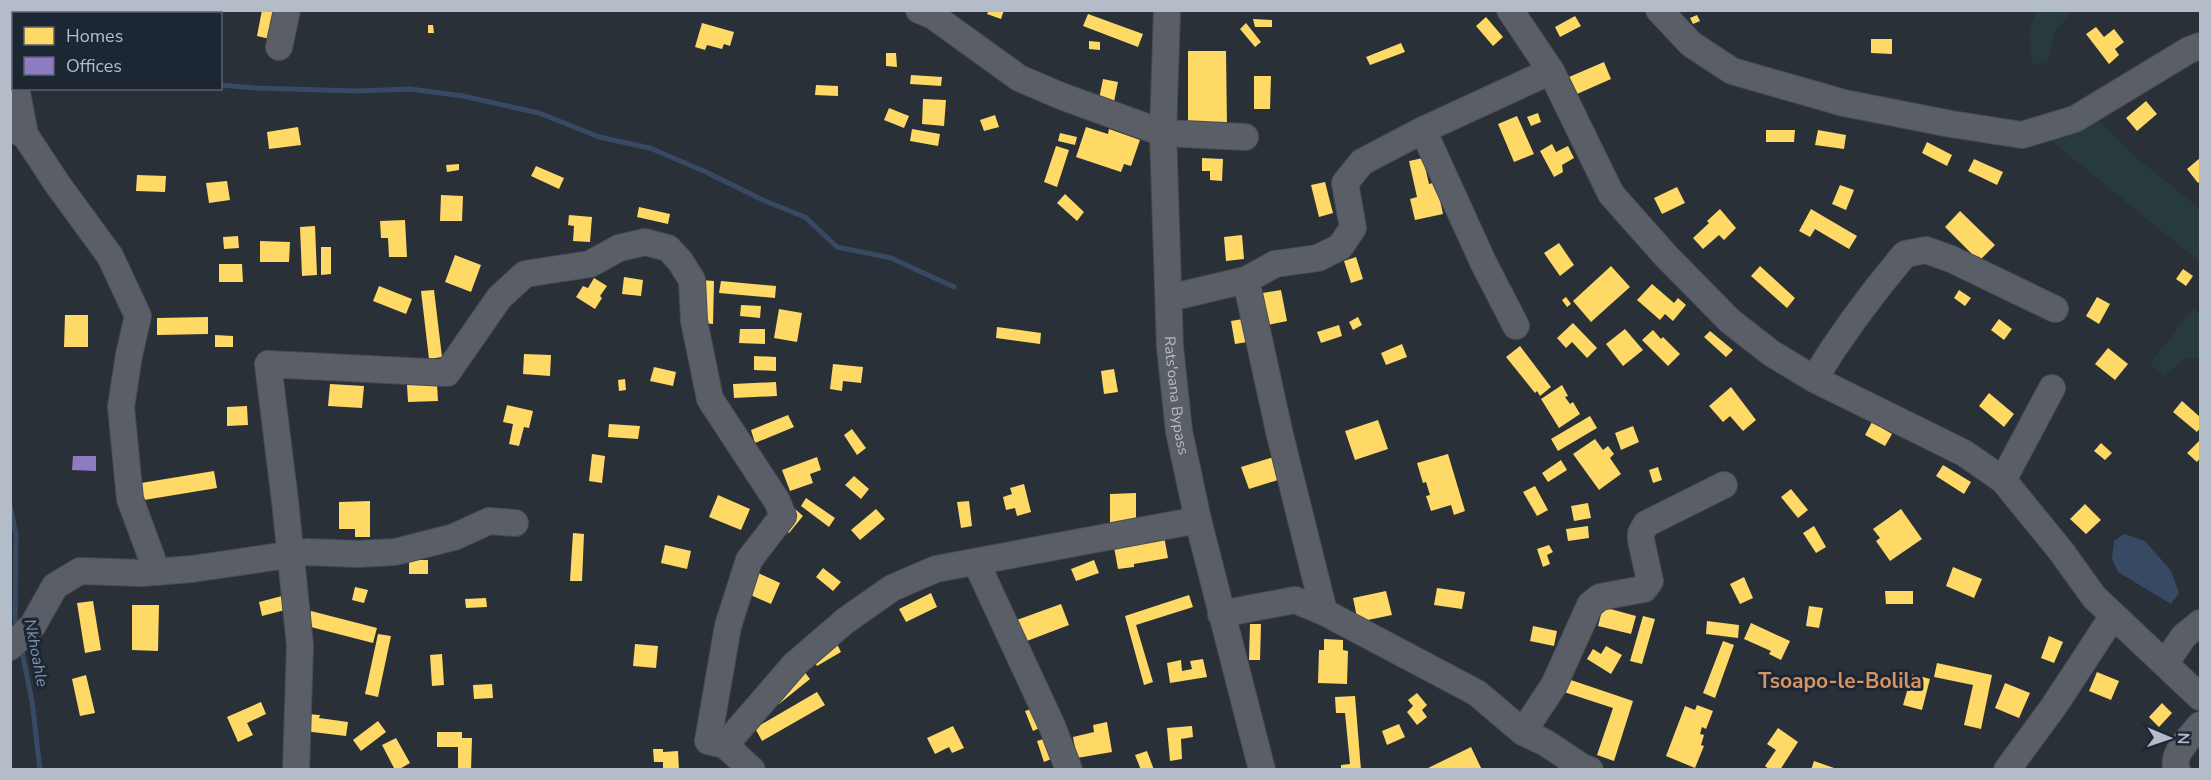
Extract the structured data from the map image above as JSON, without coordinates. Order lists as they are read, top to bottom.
{
  "streets": {
    "street": ["Rats'oana Bypass"]
  },
  "districts": ["Tsoapo-le-Bolila"],
  "water": ["Nkhoahle"],
  "legend": ["Homes", "Offices"],
  "north": "right"
}
